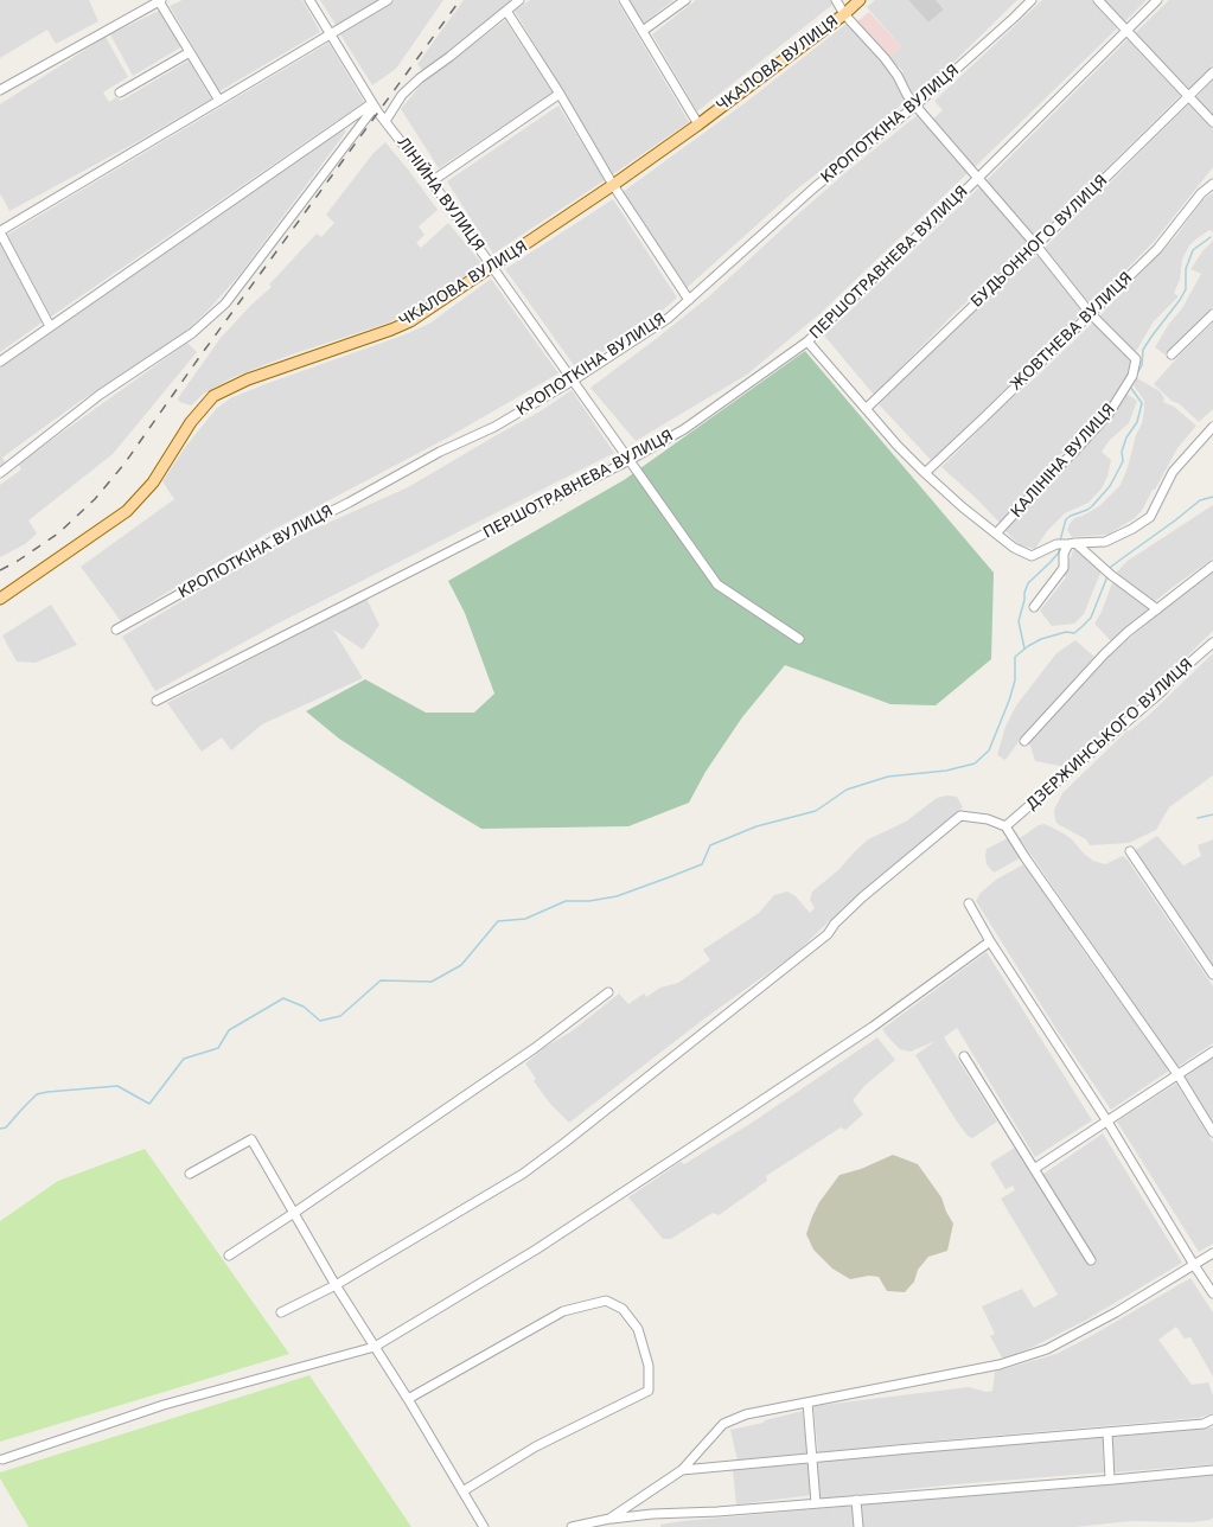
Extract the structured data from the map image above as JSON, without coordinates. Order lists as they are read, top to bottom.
{
  "streets": {
    "main road": ["ЧКАЛОВА ВУЛИЦЯ"],
    "street": [
      "КРОПОТКІНА ВУЛИЦЯ",
      "ЛІНІЙНА ВУЛИЦЯ",
      "БУДЬОННОГО ВУЛИЦЯ",
      "ПЕРШОТРАВНЕВА ВУЛИЦЯ",
      "ЖОВТНЕВА ВУЛИЦЯ",
      "КАЛІНІНА ВУЛИЦЯ",
      "ДЗЕРЖИНСЬКОГО ВУЛИЦЯ"
    ]
  },
  "crossings": [
    ["ЧКАЛОВА ВУЛИЦЯ", "ЛІНІЙНА ВУЛИЦЯ"],
    ["КРОПОТКІНА ВУЛИЦЯ", "ЛІНІЙНА ВУЛИЦЯ"],
    ["ЛІНІЙНА ВУЛИЦЯ", "ПЕРШОТРАВНЕВА ВУЛИЦЯ"],
    ["ЖОВТНЕВА ВУЛИЦЯ", "КАЛІНІНА ВУЛИЦЯ"]
  ]
}
